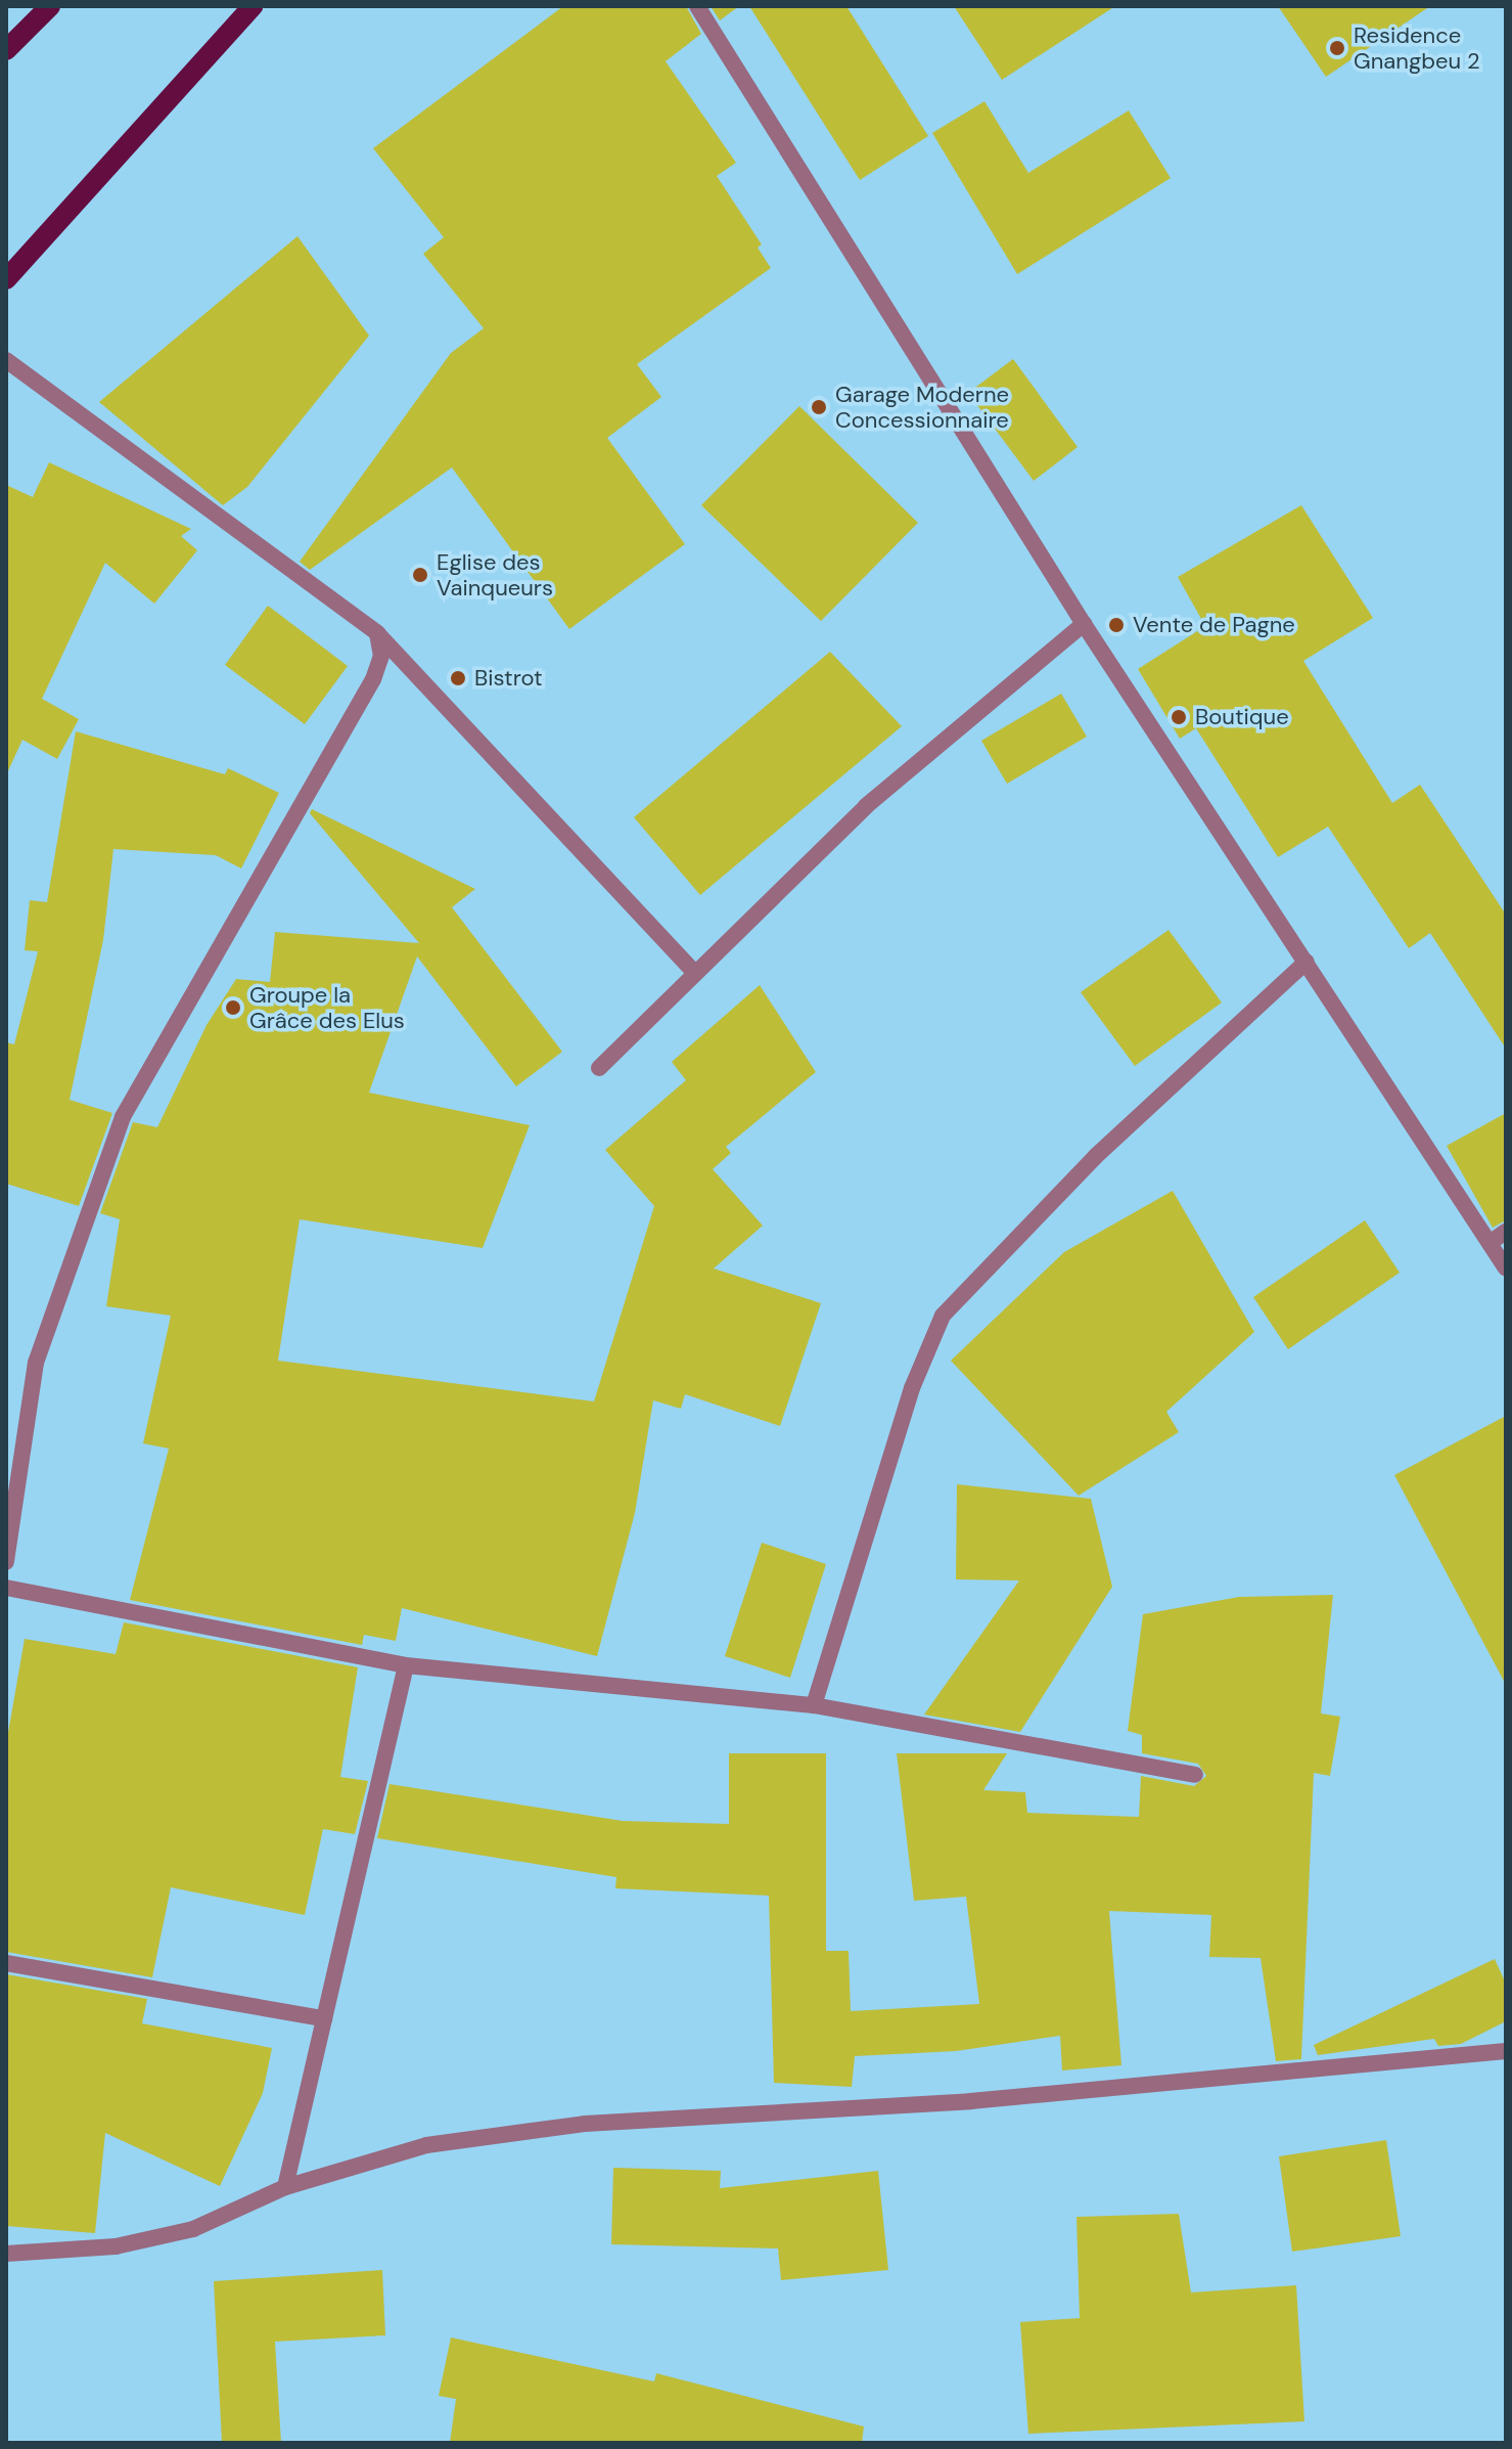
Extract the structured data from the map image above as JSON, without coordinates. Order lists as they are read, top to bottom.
{
  "places": [
    "Residence Gnangbeu 2",
    "Garage Moderne Concessionnaire",
    "Eglise des Vainqueurs",
    "Vente de Pagne",
    "Bistrot",
    "Boutique",
    "Groupe la Grâce des Elus"
  ]
}
